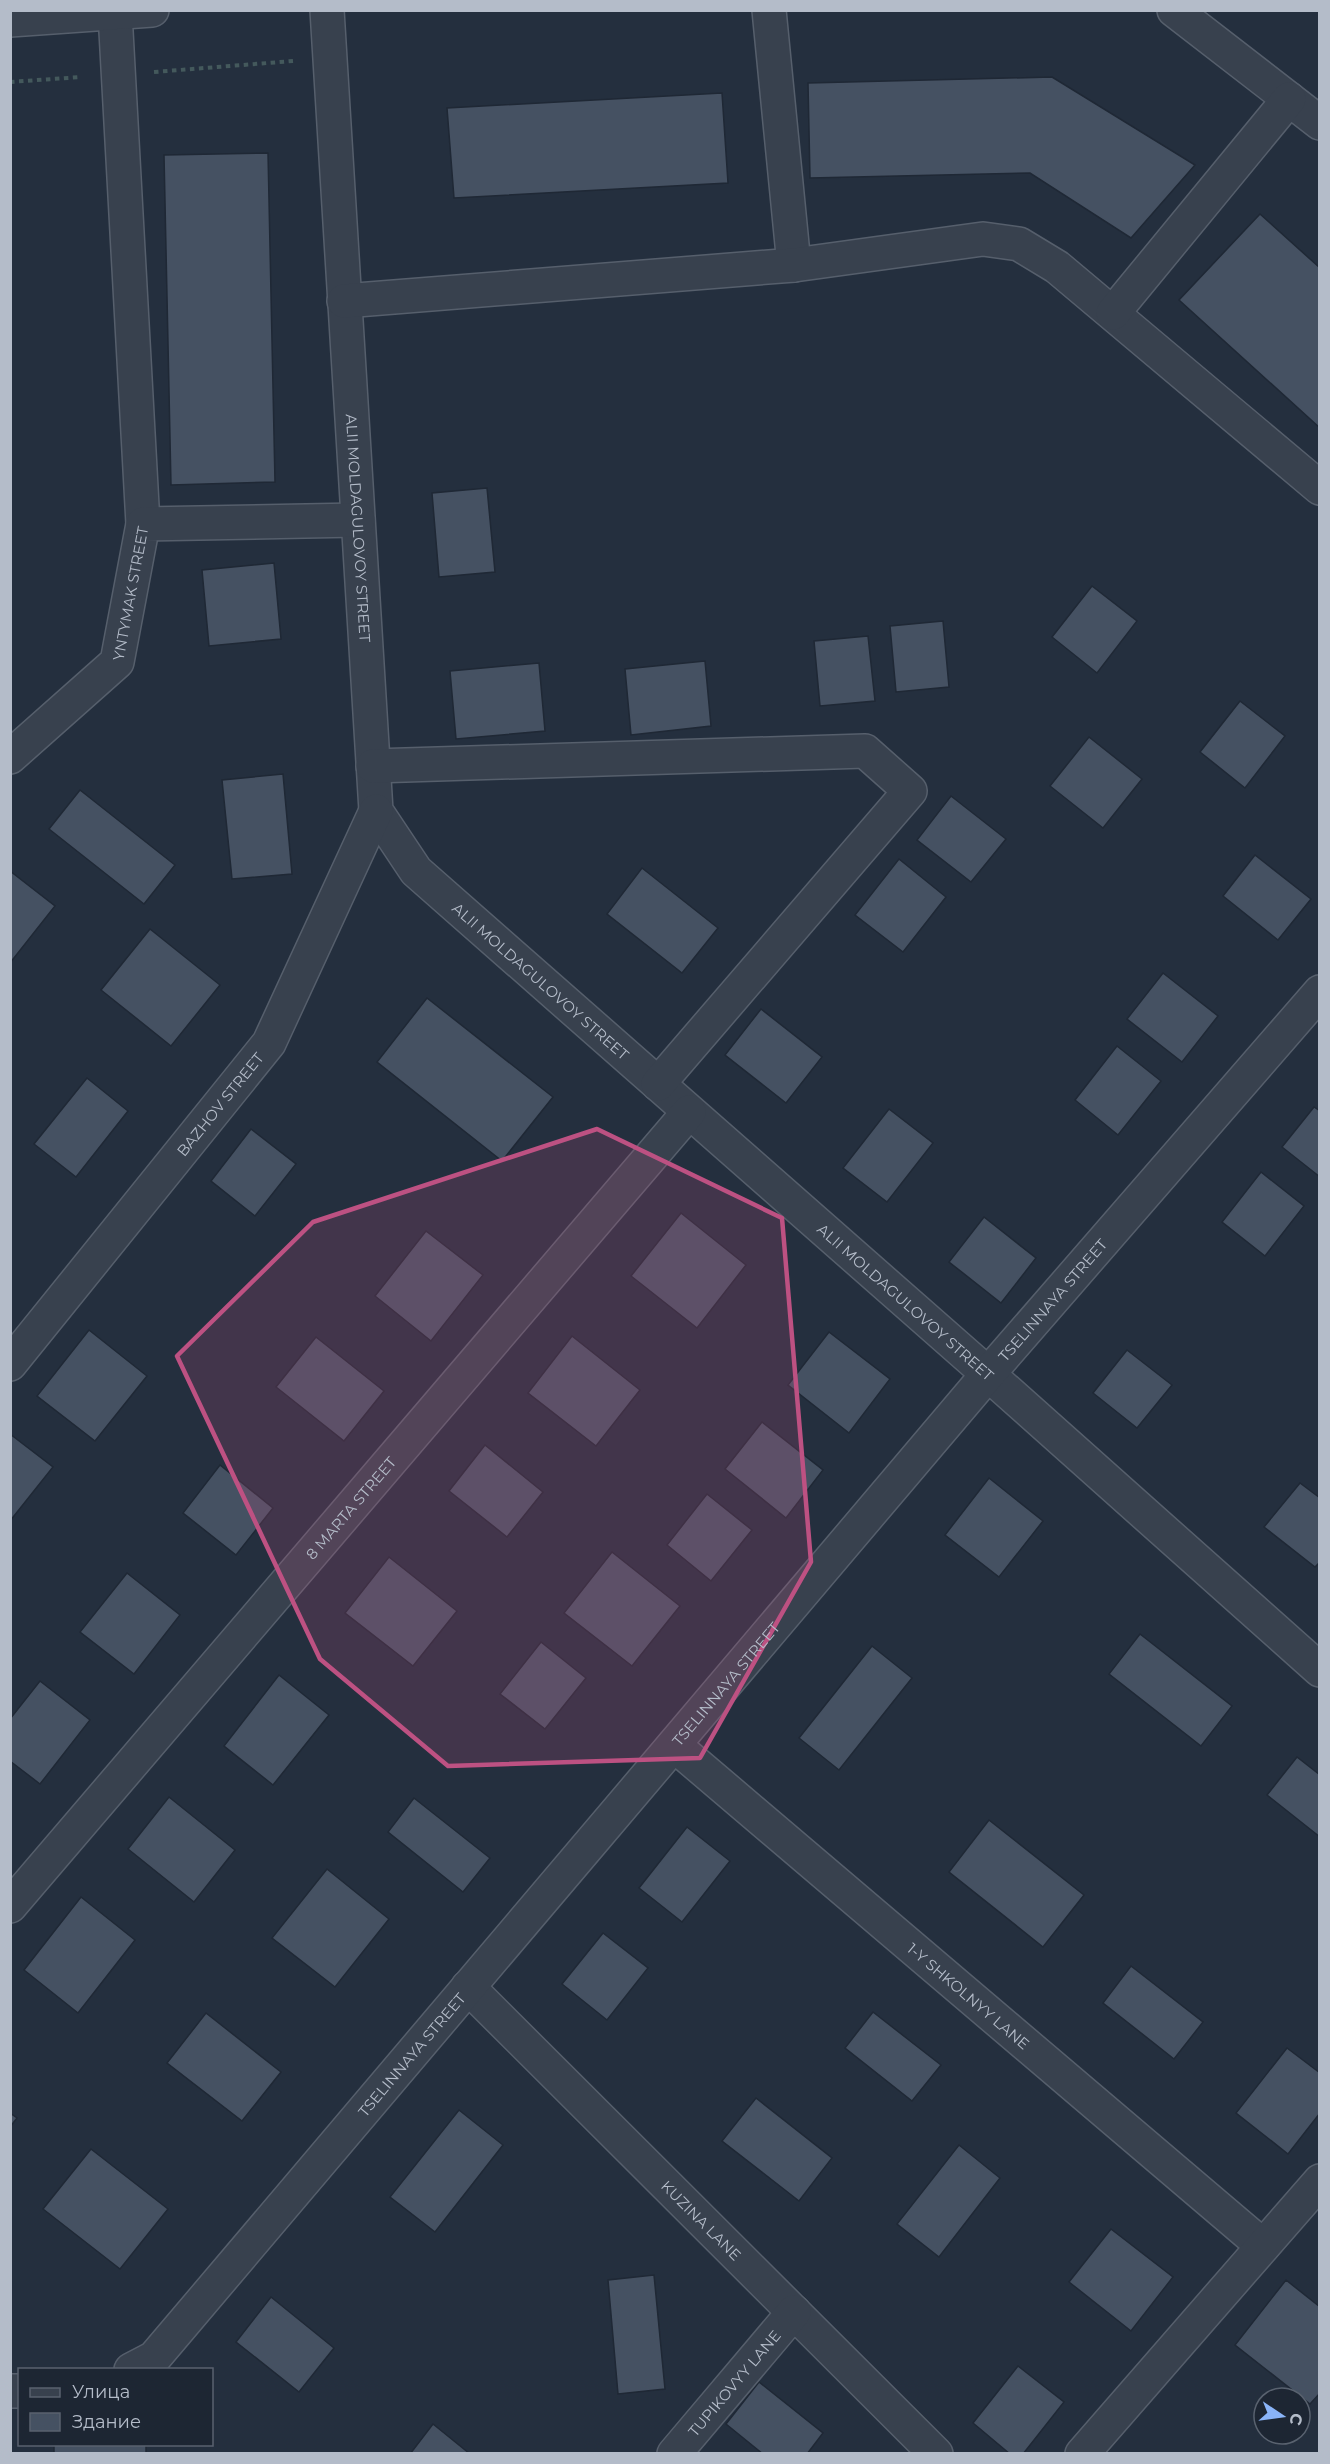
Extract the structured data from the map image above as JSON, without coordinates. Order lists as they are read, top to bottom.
{
  "streets": {
    "street": [
      "ALII MOLDAGULOVOY STREET",
      "YNTYMAK STREET",
      "BAZHOV STREET",
      "TSELINNAYA STREET",
      "8 MARTA STREET",
      "1-Y SHKOLNYY LANE",
      "KUZINA LANE",
      "TUPIKOVYY LANE"
    ]
  },
  "crossings": [
    ["ALII MOLDAGULOVOY STREET", "YNTYMAK STREET"],
    ["ALII MOLDAGULOVOY STREET", "BAZHOV STREET"],
    ["ALII MOLDAGULOVOY STREET", "TSELINNAYA STREET"],
    ["ALII MOLDAGULOVOY STREET", "8 MARTA STREET"],
    ["TSELINNAYA STREET", "1-Y SHKOLNYY LANE"],
    ["TSELINNAYA STREET", "KUZINA LANE"],
    ["KUZINA LANE", "TUPIKOVYY LANE"]
  ],
  "legend": ["Улица", "Здание"],
  "north": "right"
}
